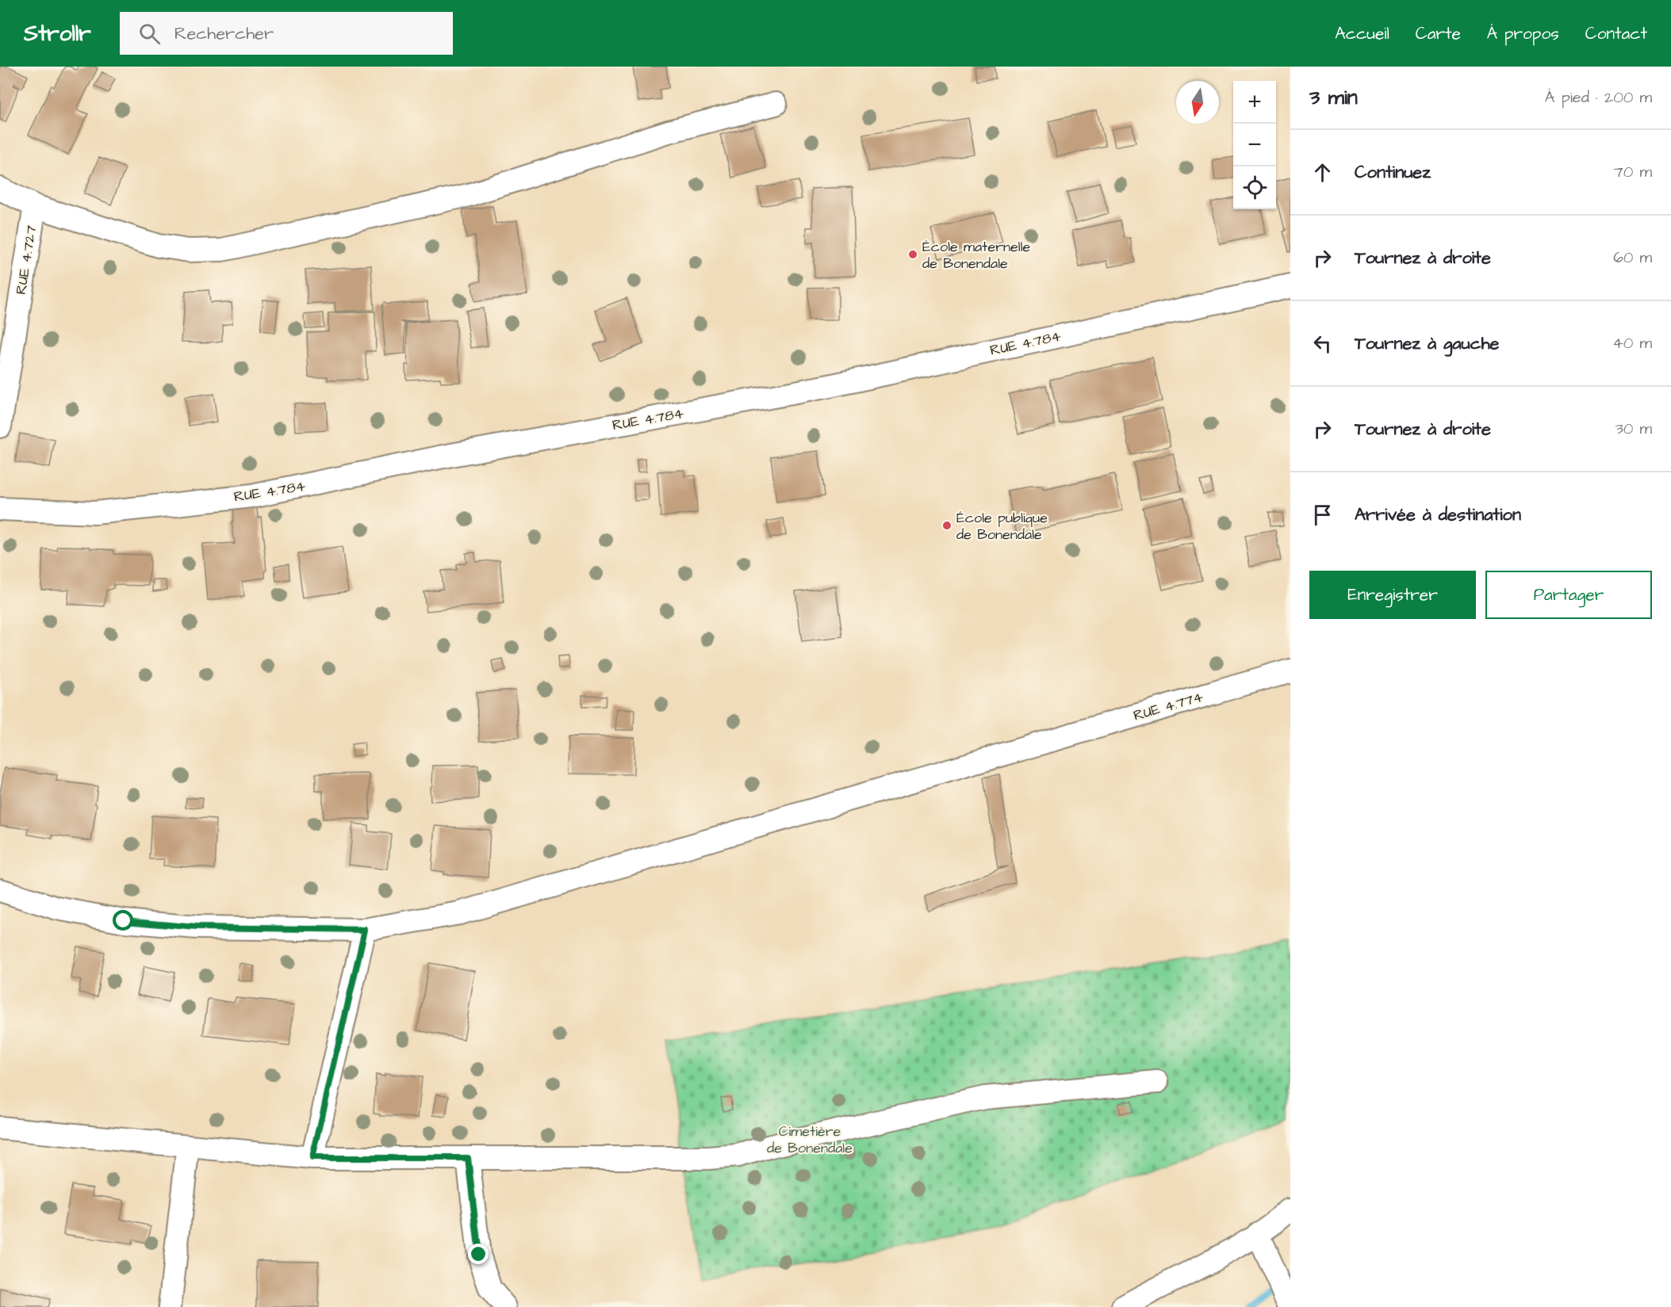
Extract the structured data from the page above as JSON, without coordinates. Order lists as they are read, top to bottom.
{
  "streets": {
    "street": ["RUE 4.727", "RUE 4.784", "RUE 4.774"]
  },
  "parks": ["Cimetière de Bonendale"],
  "places": ["École maternelle de Bonendale", "École publique de Bonendale"],
  "north": "bottom",
  "page": {
    "header": "Strollr",
    "search": "Rechercher",
    "nav": [
      "Accueil",
      "Carte",
      "À propos",
      "Contact"
    ],
    "heading": ["3 min", "À pied · 200 m"],
    "map_buttons": ["+", "−"],
    "list": [
      ["Continuez", "70 m"],
      ["Tournez à droite", "60 m"],
      ["Tournez à gauche", "40 m"],
      ["Tournez à droite", "30 m"],
      "Arrivée à destination"
    ],
    "buttons": ["Enregistrer", "Partager"]
  }
}
